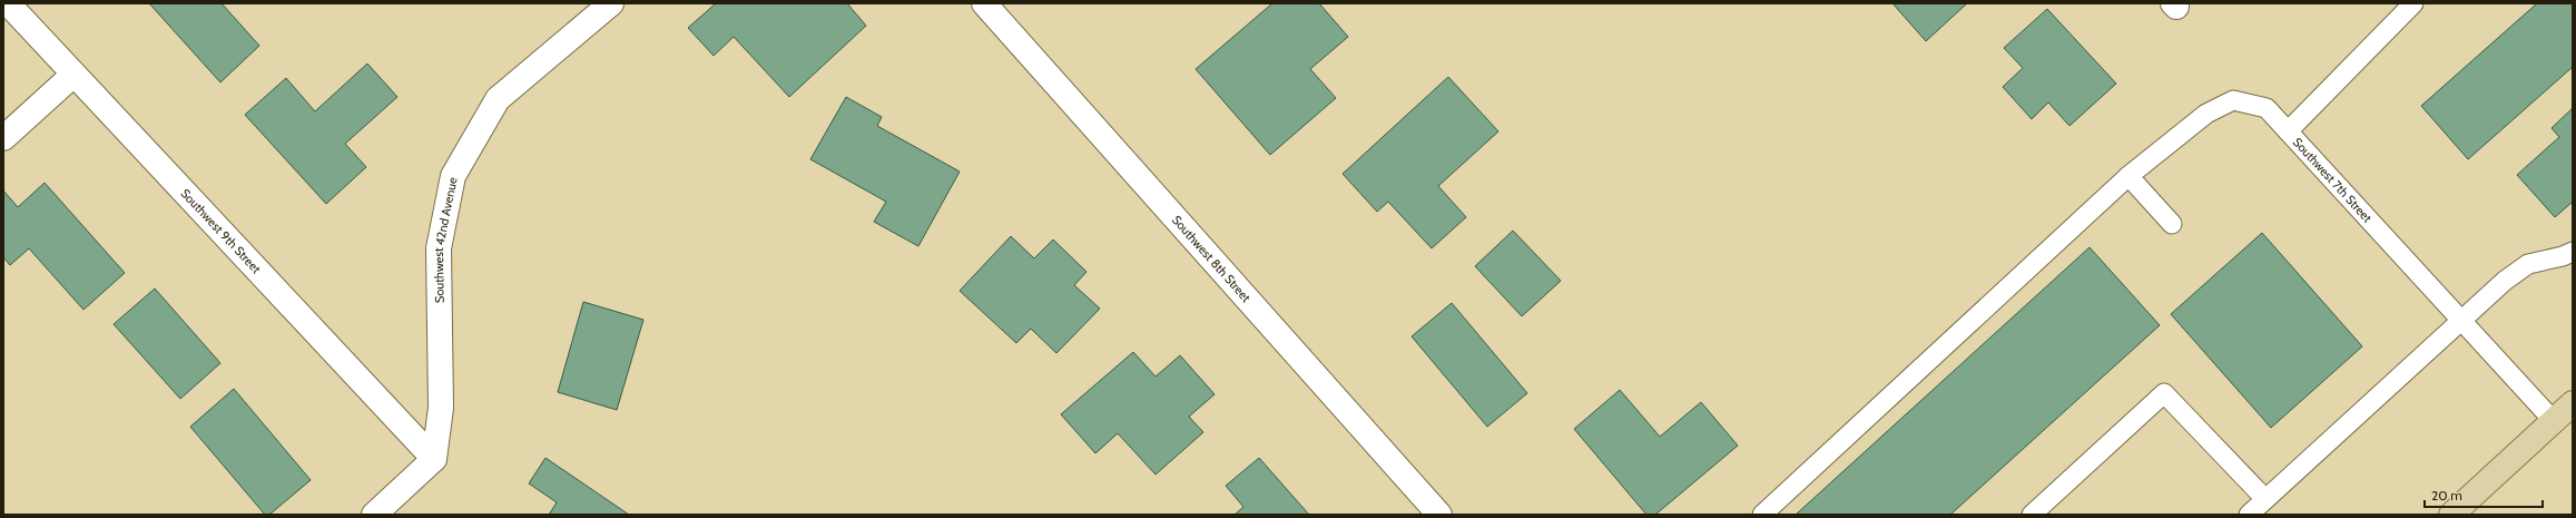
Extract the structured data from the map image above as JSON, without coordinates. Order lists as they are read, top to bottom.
{
  "streets": {
    "street": ["Southwest 9th Street", "Southwest 42nd Avenue", "Southwest 8th Street"],
    "lane": ["Southwest 7th Street"]
  },
  "crossings": [
    ["Southwest 9th Street", "Southwest 42nd Avenue"]
  ],
  "scale_bar": "20 m"
}
